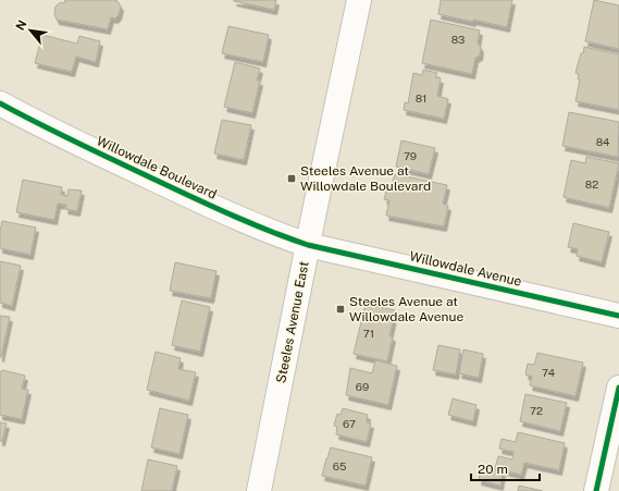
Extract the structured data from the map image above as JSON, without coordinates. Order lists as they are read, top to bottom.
{
  "streets": {
    "street": ["Willowdale Boulevard", "Willowdale Avenue", "Steeles Avenue East"]
  },
  "crossings": [
    ["Willowdale Boulevard", "Willowdale Avenue"],
    ["Willowdale Boulevard", "Steeles Avenue East"],
    ["Willowdale Avenue", "Steeles Avenue East"]
  ],
  "places": {
    "transit": ["Steeles Avenue at Willowdale Boulevard", "Steeles Avenue at Willowdale Avenue"]
  },
  "house_numbers": [
    "83",
    "81",
    "84",
    "79",
    "82",
    "71",
    "74",
    "69",
    "72",
    "67",
    "65"
  ],
  "scale_bar": "20 m",
  "north": "top left"
}
